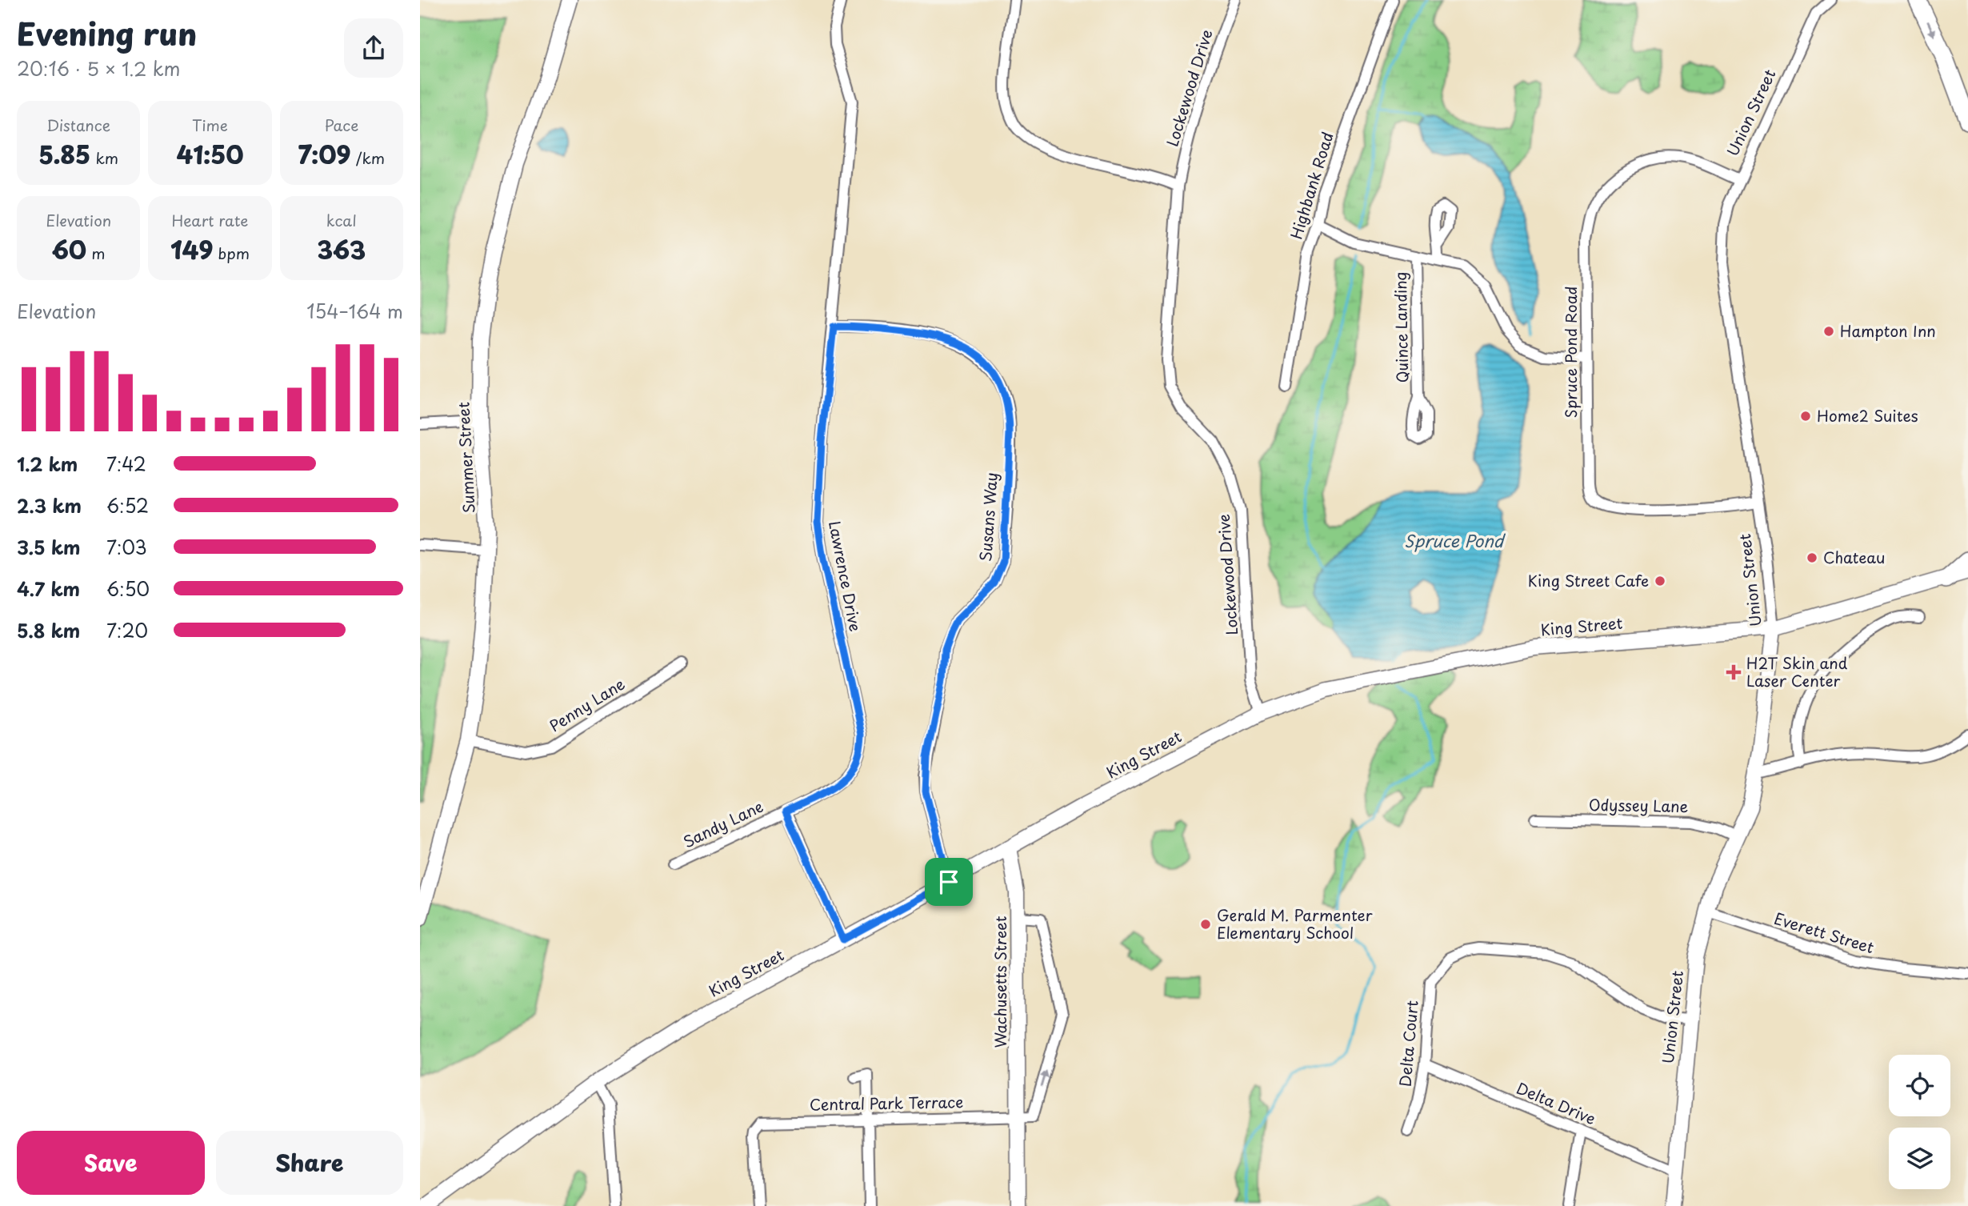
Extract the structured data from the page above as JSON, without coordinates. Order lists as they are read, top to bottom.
{
  "streets": {
    "main road": [
      "Union Street",
      "Summer Street",
      "King Street",
      "Wachusetts Street"
    ],
    "street": [
      "Lockewood Drive",
      "Highbank Road",
      "Quince Landing",
      "Spruce Pond Road",
      "Susans Way",
      "Lawrence Drive",
      "Penny Lane",
      "Odyssey Lane",
      "Sandy Lane",
      "Everett Street",
      "Delta Court",
      "Central Park Terrace",
      "Delta Drive"
    ]
  },
  "crossings": [
    ["Lockewood Drive", "King Street"],
    ["Union Street", "Spruce Pond Road"],
    ["Union Street", "King Street"],
    ["Union Street", "Odyssey Lane"],
    ["Union Street", "Everett Street"],
    ["Union Street", "Delta Court"],
    ["Union Street", "Delta Drive"],
    ["Summer Street", "Penny Lane"],
    ["Susans Way", "Lawrence Drive"],
    ["Susans Way", "King Street"],
    ["Lawrence Drive", "Sandy Lane"],
    ["King Street", "Wachusetts Street"],
    ["Wachusetts Street", "Central Park Terrace"],
    ["Delta Court", "Delta Drive"]
  ],
  "water": ["Spruce Pond"],
  "places": {
    "other": [
      "Hampton Inn",
      "Home2 Suites",
      "Chateau",
      "King Street Cafe",
      "Gerald M. Parmenter Elementary School"
    ],
    "health": ["H2T Skin and Laser Center"]
  },
  "page": {
    "heading": ["Evening run", "20:16 · 5 × 1.2 km"],
    "stats": [
      ["Distance", "5.85 km"],
      ["Time", "41:50"],
      ["Pace", "7:09 /km"],
      ["Elevation", "60 m"],
      ["Heart rate", "149 bpm"],
      ["kcal", "363"]
    ],
    "chart": ["Elevation", "154–164 m"],
    "list": [
      {
        "name": "1.2 km",
        "note": "7:42"
      },
      {
        "name": "2.3 km",
        "note": "6:52"
      },
      {
        "name": "3.5 km",
        "note": "7:03"
      },
      {
        "name": "4.7 km",
        "note": "6:50"
      },
      {
        "name": "5.8 km",
        "note": "7:20"
      }
    ],
    "buttons": ["Save", "Share"]
  }
}
